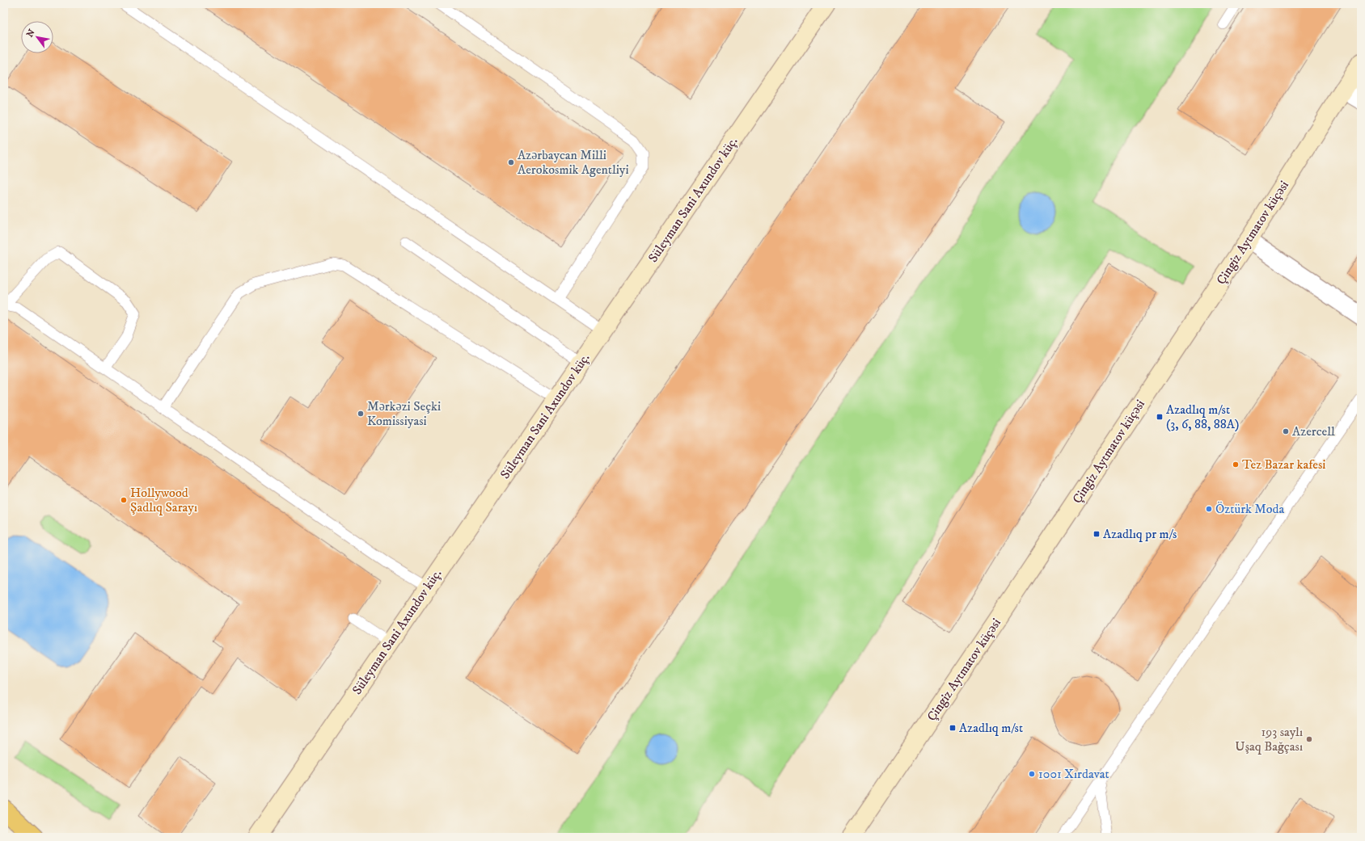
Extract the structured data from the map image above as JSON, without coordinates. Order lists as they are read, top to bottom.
{
  "streets": {
    "main road": ["Süleyman Sani Axundov küç.", "Çingiz Aytmatov küçəsi"]
  },
  "places": {
    "other": [
      "Azərbaycan Milli Aerokosmik Agentliyi",
      "Mərkəzi Seçki Komissiyasi",
      "Azercell",
      "Tez Bazar kafesi",
      "Hollywood Şadlıq Sarayı",
      "Öztürk Moda",
      "193 saylı Uşaq Bağçası",
      "1001 Xırdavat"
    ],
    "transit": ["Azadlıq m/st (3, 6, 88, 88A)", "Azadlıq pr m/s", "Azadlıq m/st"]
  },
  "north": "top left"
}
